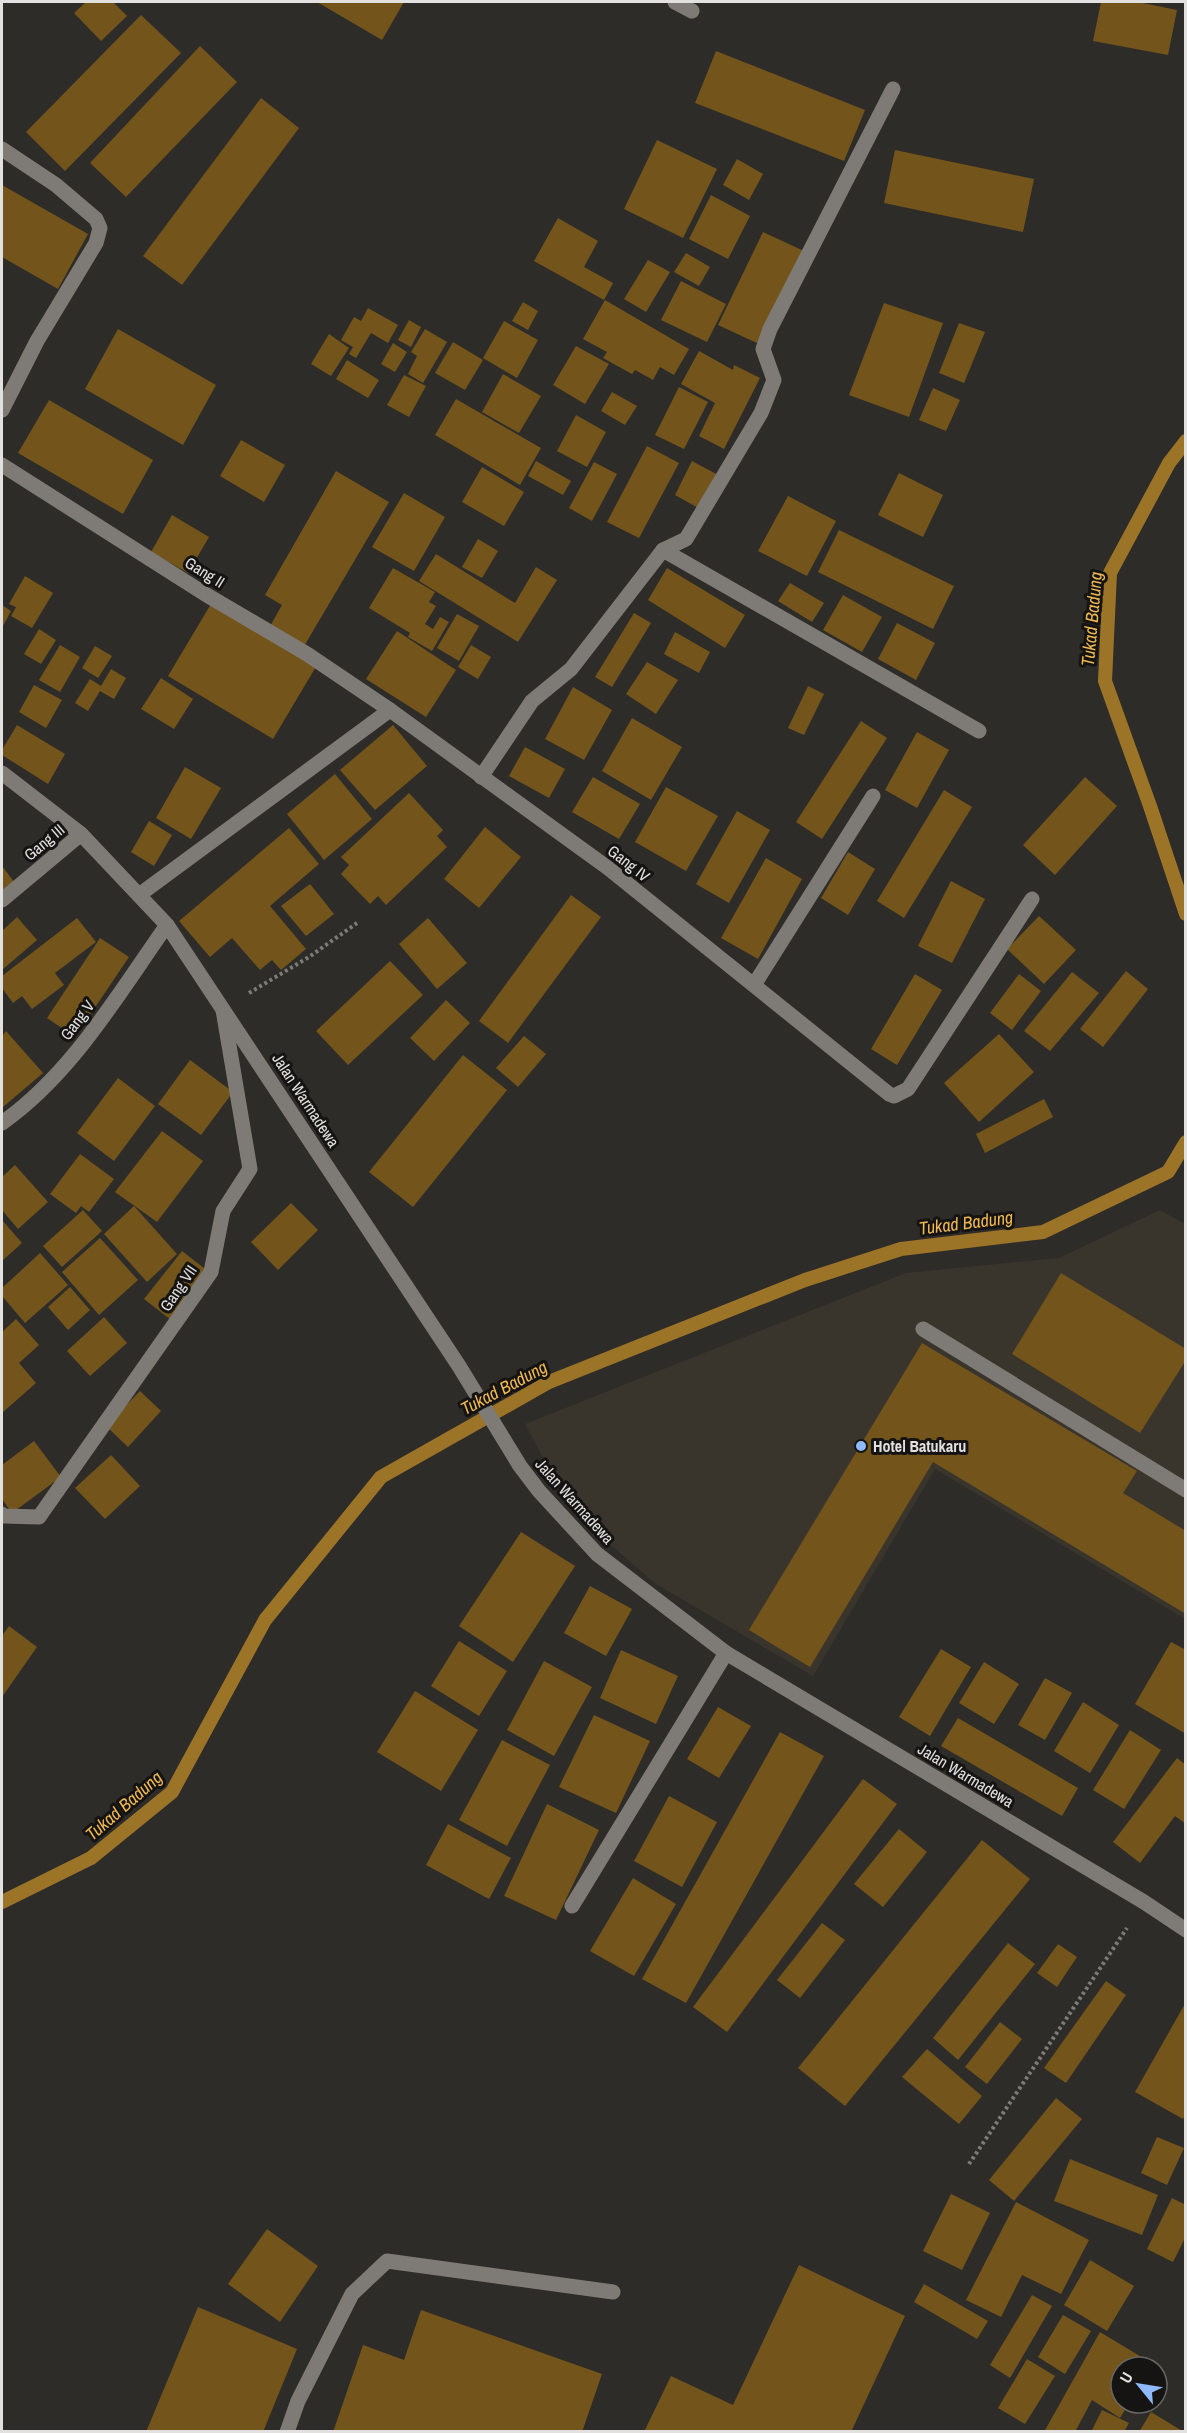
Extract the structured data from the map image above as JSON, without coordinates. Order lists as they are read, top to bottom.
{
  "streets": {
    "street": [
      "Gang II",
      "Gang III",
      "Gang IV",
      "Gang V",
      "Jalan Warmadewa",
      "Gang VII"
    ]
  },
  "crossings": [
    ["Gang II", "Gang IV"],
    ["Gang III", "Jalan Warmadewa"],
    ["Gang V", "Jalan Warmadewa"],
    ["Jalan Warmadewa", "Gang VII"]
  ],
  "water": ["Tukad Badung"],
  "places": ["Hotel Batukaru"],
  "north": "top left"
}
